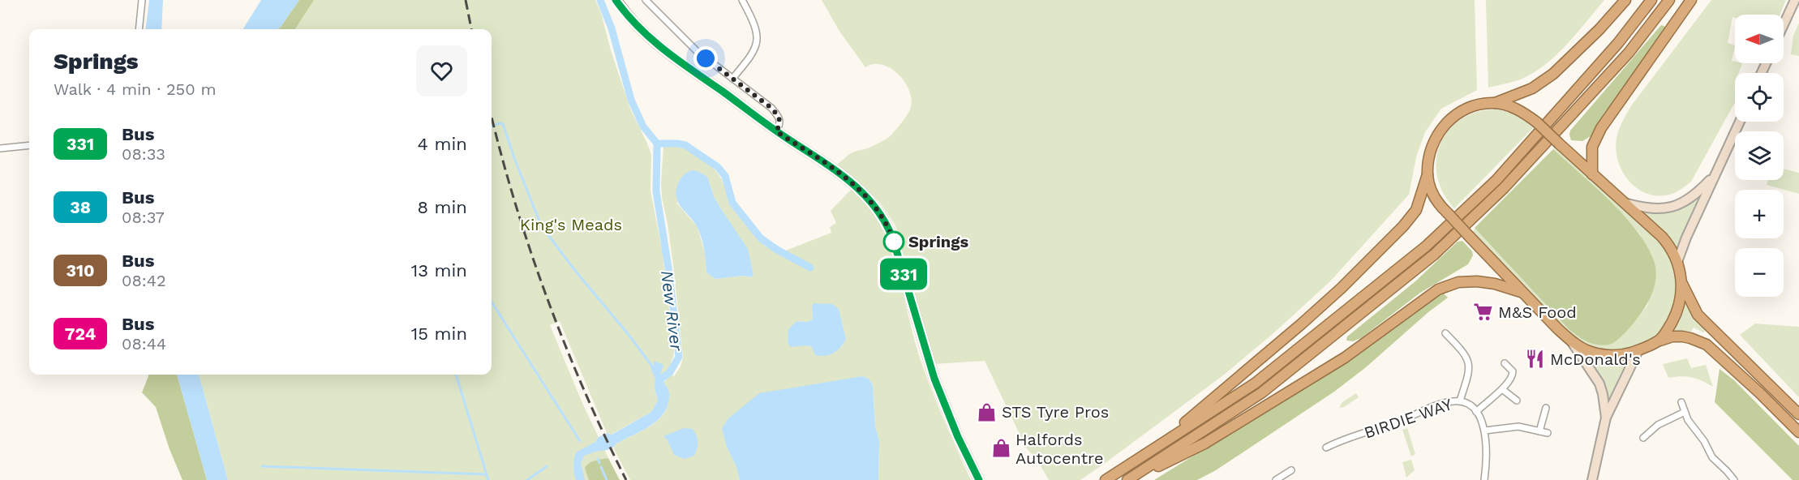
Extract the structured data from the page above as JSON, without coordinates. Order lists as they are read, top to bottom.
{
  "streets": {
    "street": ["BIRDIE WAY"]
  },
  "water": ["New River"],
  "parks": ["King's Meads"],
  "places": {
    "other": ["Springs"],
    "supermarket": ["M&S Food"],
    "restaurant": ["McDonald's"],
    "shop": ["STS Tyre Pros", "Halfords Autocentre"]
  },
  "lines": ["bus line 331"],
  "north": "left",
  "page": {
    "on_map": "331",
    "map_buttons": ["+", "−"],
    "heading": ["Springs", "Walk · 4 min · 250 m"],
    "list": [
      {
        "mark": "331",
        "name": "Bus",
        "note": "08:33",
        "value": "4 min"
      },
      {
        "mark": "38",
        "name": "Bus",
        "note": "08:37",
        "value": "8 min"
      },
      {
        "mark": "310",
        "name": "Bus",
        "note": "08:42",
        "value": "13 min"
      },
      {
        "mark": "724",
        "name": "Bus",
        "note": "08:44",
        "value": "15 min"
      }
    ]
  }
}
